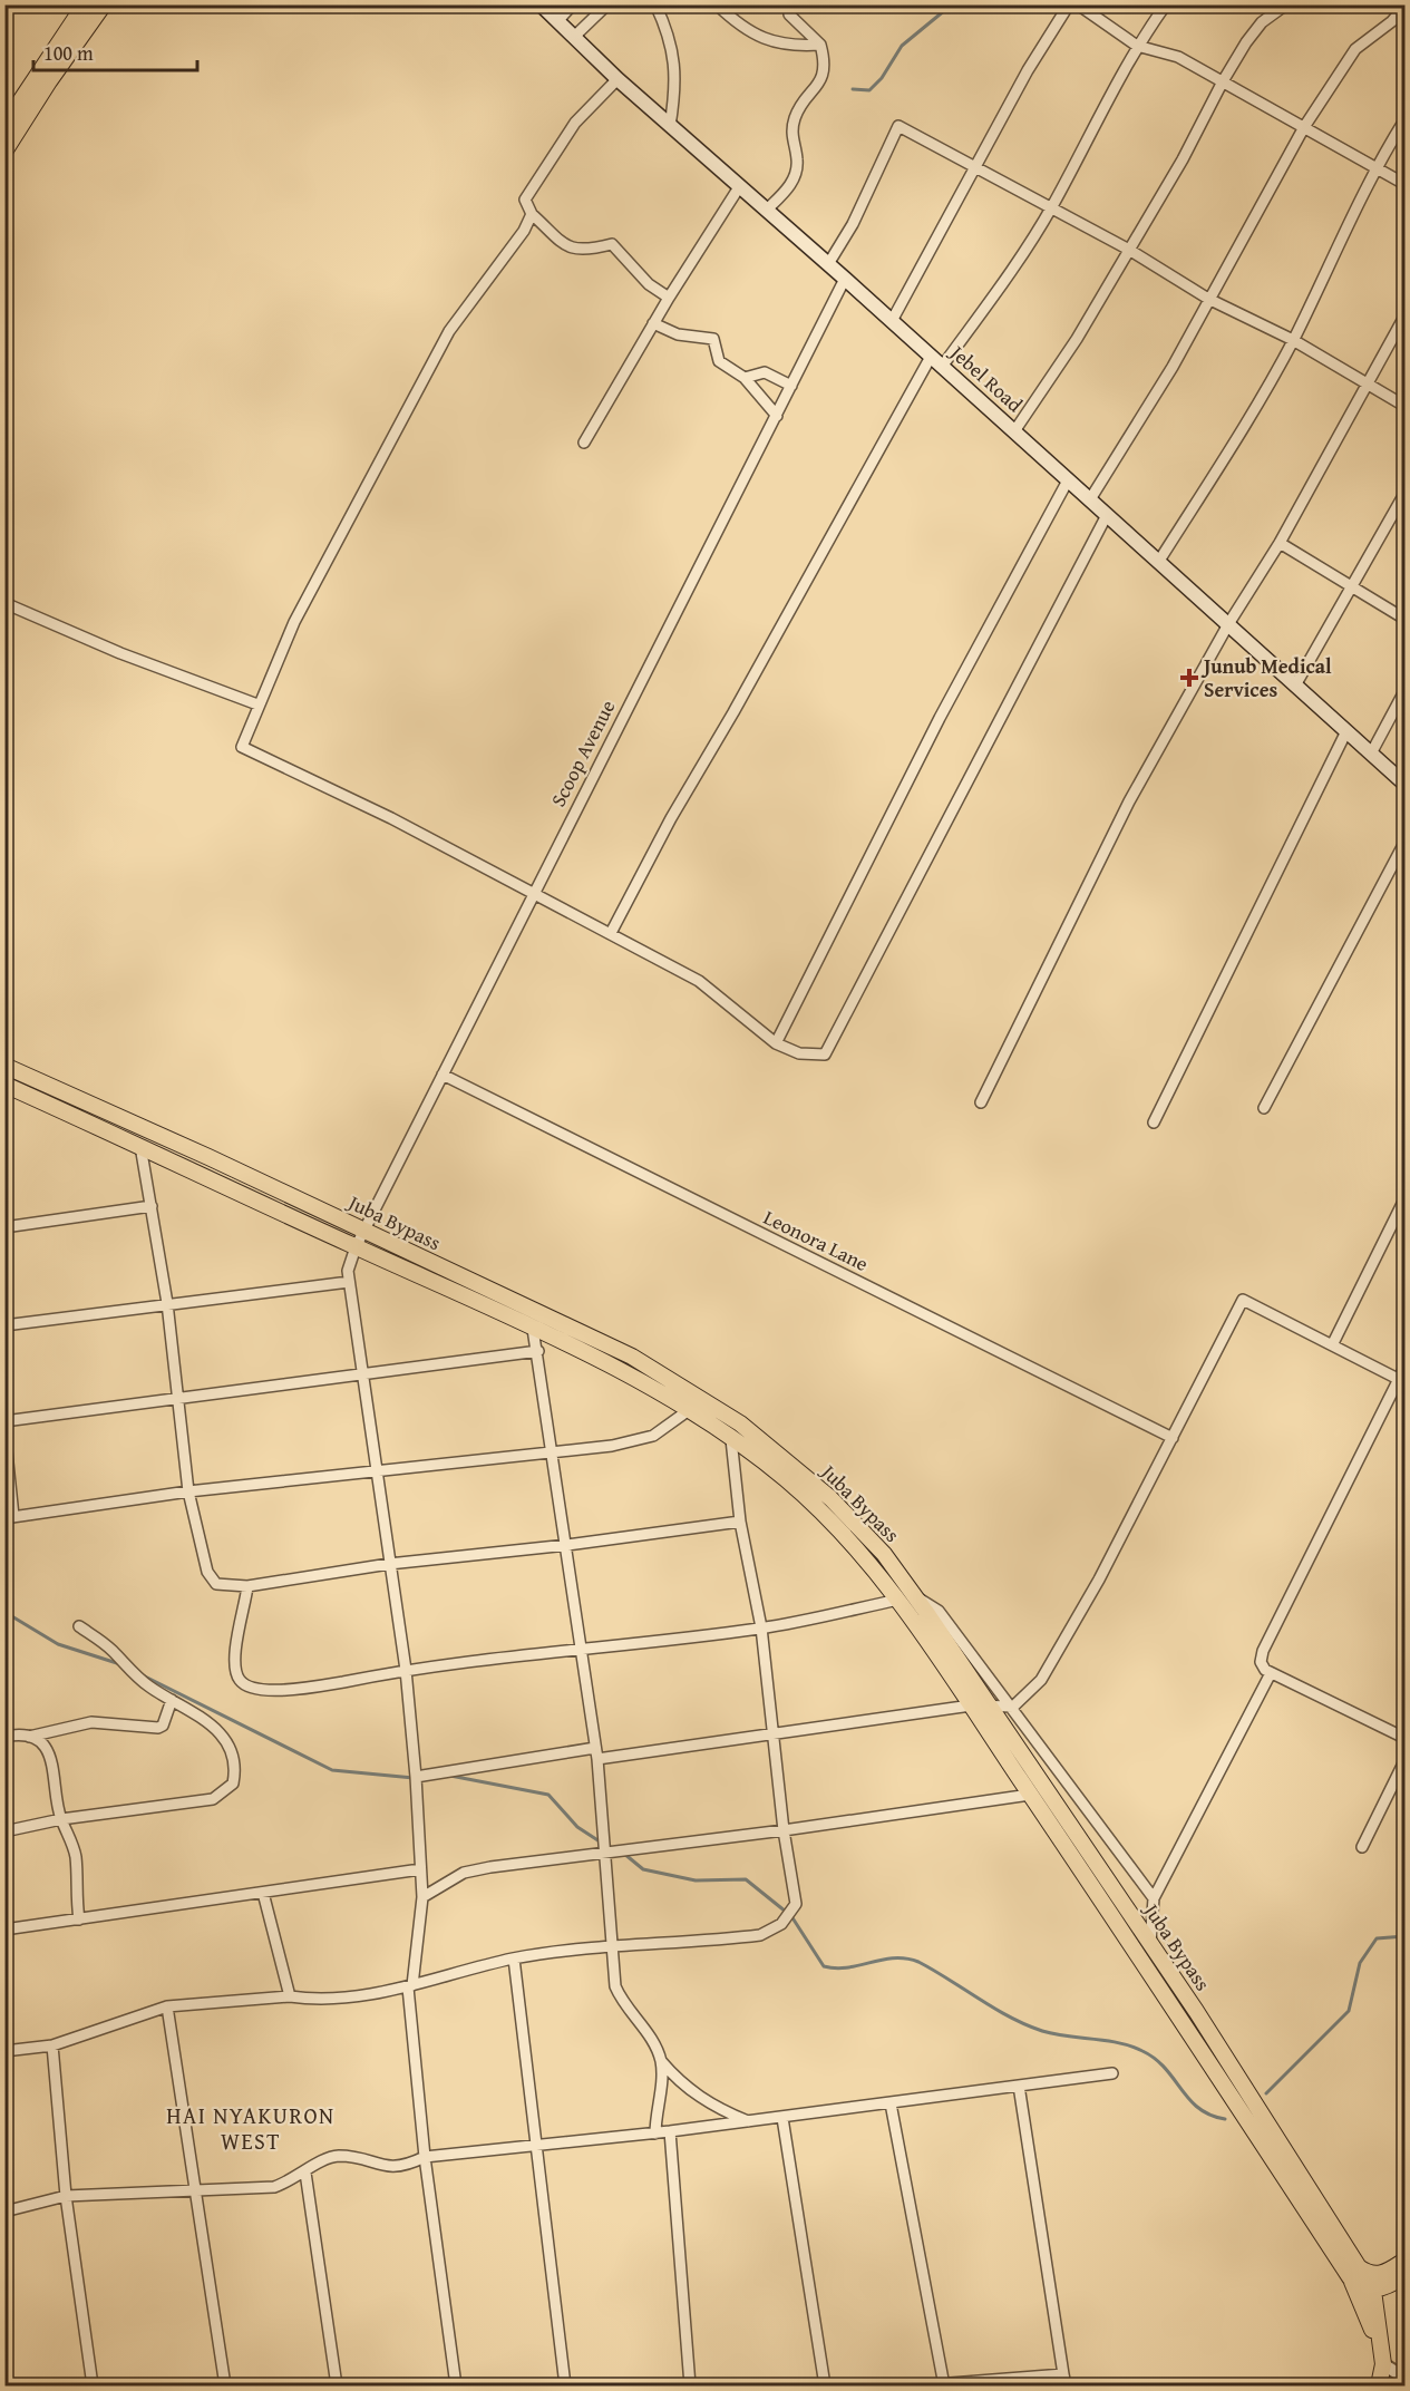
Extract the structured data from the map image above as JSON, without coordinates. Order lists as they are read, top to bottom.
{
  "streets": {
    "main road": ["Jebel Road", "Juba Bypass"],
    "street": ["Scoop Avenue", "Leonora Lane"]
  },
  "crossings": [
    ["Jebel Road", "Scoop Avenue"],
    ["Scoop Avenue", "Juba Bypass"],
    ["Scoop Avenue", "Leonora Lane"]
  ],
  "districts": ["HAI NYAKURON WEST"],
  "places": {
    "health": ["Junub Medical Services"]
  },
  "scale_bar": "100 m"
}
